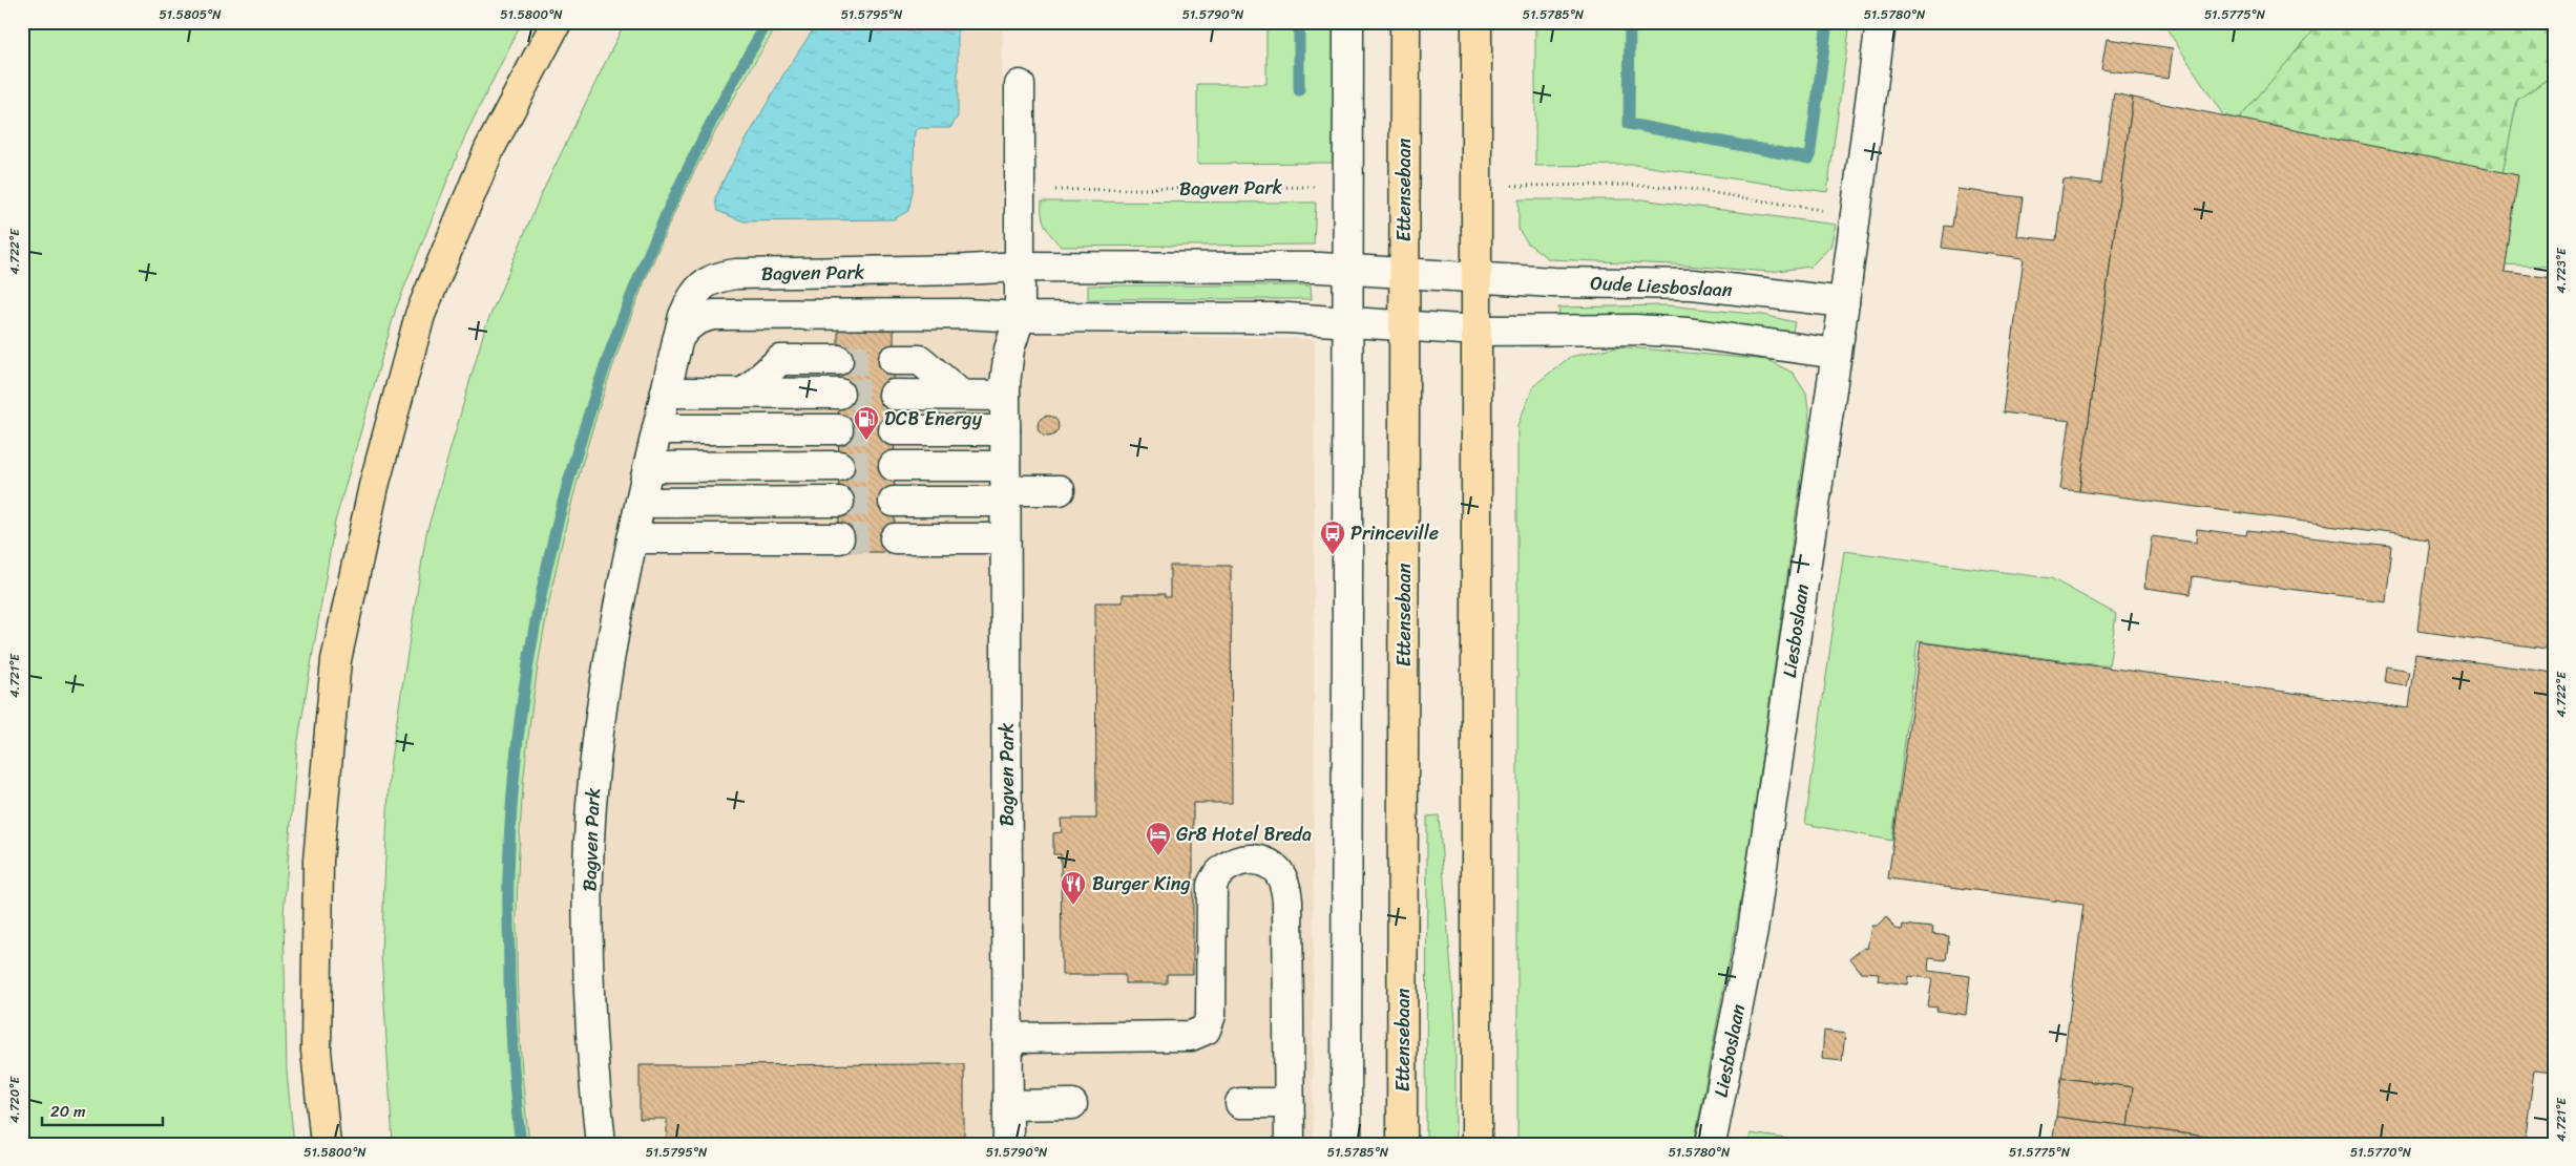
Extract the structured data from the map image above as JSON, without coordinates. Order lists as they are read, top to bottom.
{
  "streets": {
    "main road": ["Ettensebaan"],
    "street": ["Bagven Park", "Oude Liesboslaan", "Liesboslaan"]
  },
  "crossings": [
    ["Bagven Park", "Ettensebaan"],
    ["Bagven Park", "Oude Liesboslaan"],
    ["Ettensebaan", "Oude Liesboslaan"],
    ["Oude Liesboslaan", "Liesboslaan"]
  ],
  "places": {
    "fuel station": ["DCB Energy"],
    "bus stop": ["Princeville"],
    "hotel": ["Gr8 Hotel Breda"],
    "restaurant": ["Burger King"]
  },
  "scale_bar": "20 m",
  "coordinates": [
    "51.5805°N",
    "51.5800°N",
    "51.5795°N",
    "51.5790°N",
    "51.5785°N",
    "51.5780°N",
    "51.5775°N",
    "4.722°E",
    "4.723°E",
    "4.721°E",
    "4.720°E",
    "51.5770°N"
  ]
}
